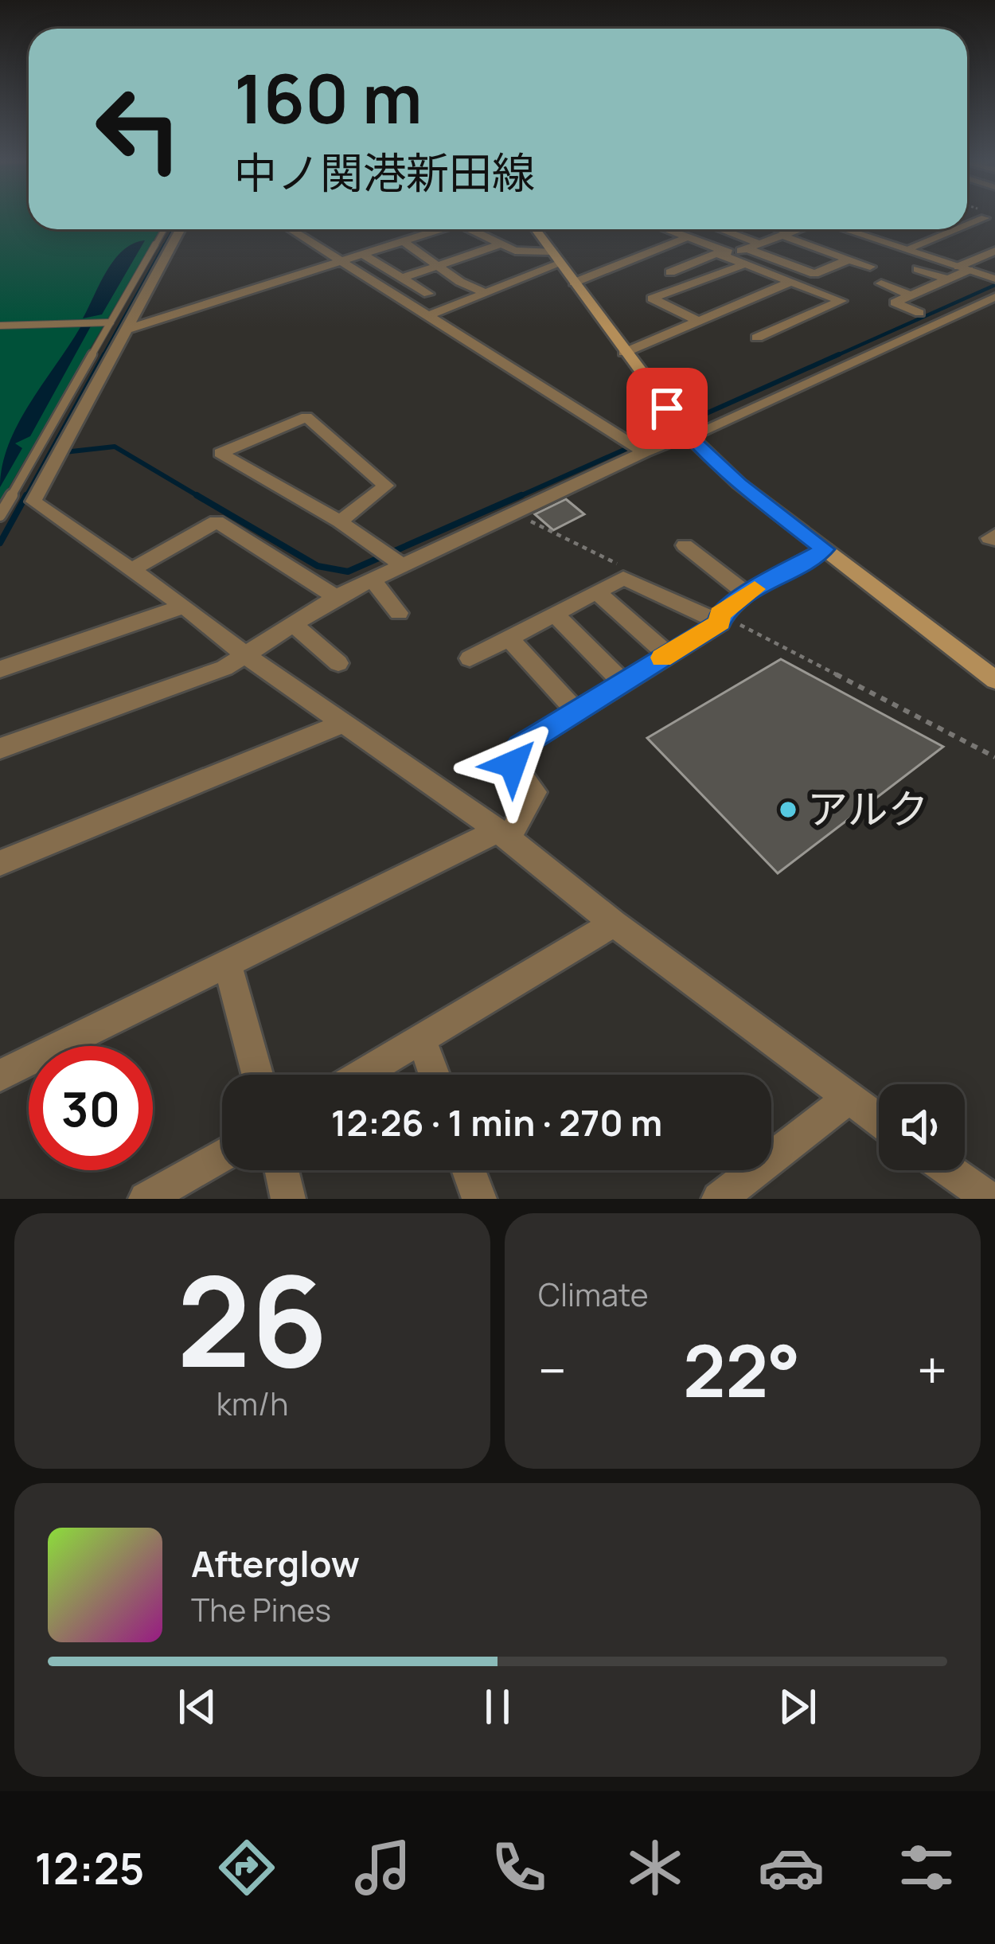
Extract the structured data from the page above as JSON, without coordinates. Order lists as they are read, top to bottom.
{
  "places": ["アルク"],
  "page": {
    "turn": ["160 m", "中ノ関港新田線"],
    "limit": "30",
    "trip": "12:26 · 1 min · 270 m",
    "tile": [
      ["26", "km/h"],
      "Climate"
    ],
    "heat": ["−", "22°", "+"],
    "song": ["Afterglow", "The Pines"],
    "tabs": "12:25"
  }
}
